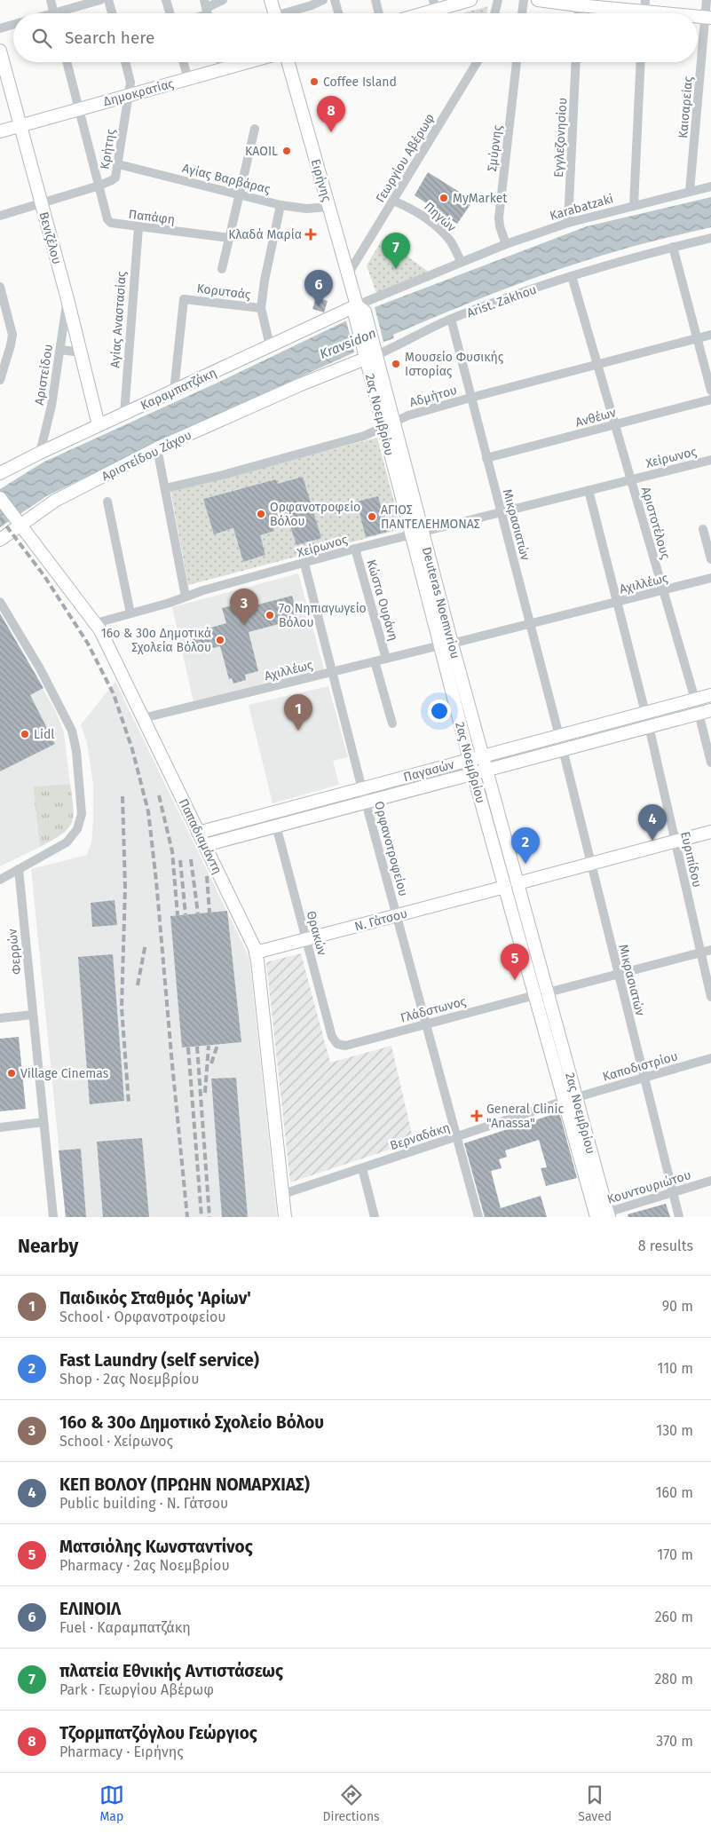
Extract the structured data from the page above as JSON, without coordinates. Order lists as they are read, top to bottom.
{
  "streets": {
    "street": [
      "Δημοκρατίας",
      "Καισαρείας",
      "Εγγλεζονησίου",
      "Σμύρνης",
      "Κρήτης",
      "Γεωργίου Αβέρωφ",
      "Αγίας Βαρβάρας",
      "Ειρήνης",
      "Karabatzaki",
      "Παπάφη",
      "Πηγών",
      "Βενιζέλου",
      "Κορυτσάς",
      "Arist. Zakhou",
      "Αγίας Αναστασίας",
      "Αριστείδου",
      "Καραμπατζάκη",
      "Αδμήτου",
      "2ας Νοεμβρίου",
      "Ανθέων",
      "Αριστείδου Ζάχου",
      "Χείρωνος",
      "Αριστοτέλους",
      "Μικρασιατών",
      "Αχιλλέως",
      "Κώστα Ουράνη",
      "Deuteras Noemvriou",
      "Παγασών",
      "Παπαδιαμάντη",
      "Ορφανοτροφείου",
      "Ευριπίδου",
      "Ν. Γάτσου",
      "Θρακών",
      "Φερρών",
      "Γλάδστωνος",
      "Καποδιστρίου",
      "Βερναδάκη",
      "Κουντουριώτου"
    ]
  },
  "crossings": [
    ["Δημοκρατίας", "Κρήτης"],
    ["Δημοκρατίας", "Βενιζέλου"],
    ["Καισαρείας", "Karabatzaki"],
    ["Εγγλεζονησίου", "Karabatzaki"],
    ["Σμύρνης", "Karabatzaki"],
    ["Κρήτης", "Αγίας Βαρβάρας"],
    ["Κρήτης", "Παπάφη"],
    ["Γεωργίου Αβέρωφ", "Ειρήνης"],
    ["Γεωργίου Αβέρωφ", "Πηγών"],
    ["Αγίας Βαρβάρας", "Ειρήνης"],
    ["Ειρήνης", "Karabatzaki"],
    ["Ειρήνης", "Καραμπατζάκη"],
    ["Ειρήνης", "2ας Νοεμβρίου"],
    ["Karabatzaki", "Πηγών"],
    ["Karabatzaki", "Καραμπατζάκη"],
    ["Karabatzaki", "2ας Νοεμβρίου"],
    ["Παπάφη", "Αγίας Αναστασίας"],
    ["Βενιζέλου", "Αριστείδου"],
    ["Βενιζέλου", "Καραμπατζάκη"],
    ["Κορυτσάς", "Καραμπατζάκη"],
    ["Arist. Zakhou", "2ας Νοεμβρίου"],
    ["Arist. Zakhou", "Αριστείδου Ζάχου"],
    ["Arist. Zakhou", "Αριστοτέλους"],
    ["Arist. Zakhou", "Μικρασιατών"],
    ["Αγίας Αναστασίας", "Καραμπατζάκη"],
    ["Αριστείδου", "Καραμπατζάκη"],
    ["Καραμπατζάκη", "2ας Νοεμβρίου"],
    ["Αδμήτου", "2ας Νοεμβρίου"],
    ["Αδμήτου", "Αριστοτέλους"],
    ["Αδμήτου", "Μικρασιατών"],
    ["2ας Νοεμβρίου", "Αριστείδου Ζάχου"],
    ["2ας Νοεμβρίου", "Χείρωνος"],
    ["2ας Νοεμβρίου", "Αχιλλέως"],
    ["2ας Νοεμβρίου", "Deuteras Noemvriou"],
    ["2ας Νοεμβρίου", "Παγασών"],
    ["2ας Νοεμβρίου", "Ν. Γάτσου"],
    ["2ας Νοεμβρίου", "Γλάδστωνος"],
    ["2ας Νοεμβρίου", "Καποδιστρίου"],
    ["2ας Νοεμβρίου", "Βερναδάκη"],
    ["2ας Νοεμβρίου", "Κουντουριώτου"],
    ["Ανθέων", "Αριστοτέλους"],
    ["Ανθέων", "Μικρασιατών"],
    ["Αριστείδου Ζάχου", "Παπαδιαμάντη"],
    ["Χείρωνος", "Αριστοτέλους"],
    ["Χείρωνος", "Μικρασιατών"],
    ["Χείρωνος", "Κώστα Ουράνη"],
    ["Χείρωνος", "Παπαδιαμάντη"],
    ["Χείρωνος", "Ορφανοτροφείου"],
    ["Αριστοτέλους", "Αχιλλέως"],
    ["Αριστοτέλους", "Παγασών"],
    ["Μικρασιατών", "Αχιλλέως"],
    ["Μικρασιατών", "Παγασών"],
    ["Μικρασιατών", "Καποδιστρίου"],
    ["Μικρασιατών", "Κουντουριώτου"],
    ["Αχιλλέως", "Κώστα Ουράνη"],
    ["Αχιλλέως", "Deuteras Noemvriou"],
    ["Αχιλλέως", "Παπαδιαμάντη"],
    ["Αχιλλέως", "Ορφανοτροφείου"],
    ["Deuteras Noemvriou", "Παγασών"],
    ["Παγασών", "Παπαδιαμάντη"],
    ["Παγασών", "Ορφανοτροφείου"],
    ["Παγασών", "Ευριπίδου"],
    ["Παγασών", "Θρακών"],
    ["Παπαδιαμάντη", "Ν. Γάτσου"],
    ["Παπαδιαμάντη", "Βερναδάκη"],
    ["Ορφανοτροφείου", "Ν. Γάτσου"],
    ["Ορφανοτροφείου", "Γλάδστωνος"],
    ["Ορφανοτροφείου", "Βερναδάκη"],
    ["Ν. Γάτσου", "Θρακών"],
    ["Θρακών", "Γλάδστωνος"],
    ["Καποδιστρίου", "Βερναδάκη"]
  ],
  "water": ["Kravsidon"],
  "places": {
    "other": [
      "Coffee Island",
      "KAOIL",
      "MyMarket",
      "Μουσείο Φυσικής Ιστορίας",
      "Ορφανοτροφείο Βόλου",
      "ΑΓΙΟΣ ΠΑΝΤΕΛΕΗΜΟΝΑΣ",
      "7ο Νηπιαγωγείο Βόλου",
      "16ο & 30ο Δημοτικά Σχολεία Βόλου",
      "Lidl",
      "Village Cinemas"
    ],
    "health": ["Κλαδά Μαρία", "General Clinic \"Anassa\""]
  },
  "page": {
    "search": "Search here",
    "pins": [
      "8",
      "7",
      "6",
      "3",
      "1",
      "4",
      "2",
      "5"
    ],
    "heading": ["Nearby", "8 results"],
    "list": [
      {
        "mark": "1",
        "name": "Παιδικός Σταθμός 'Αρίων'",
        "note": "School · Ορφανοτροφείου",
        "value": "90 m"
      },
      {
        "mark": "2",
        "name": "Fast Laundry (self service)",
        "note": "Shop · 2ας Νοεμβρίου",
        "value": "110 m"
      },
      {
        "mark": "3",
        "name": "16ο & 30ο Δημοτικό Σχολείο Βόλου",
        "note": "School · Χείρωνος",
        "value": "130 m"
      },
      {
        "mark": "4",
        "name": "ΚΕΠ ΒΟΛΟΥ (ΠΡΩΗΝ ΝΟΜΑΡΧΙΑΣ)",
        "note": "Public building · Ν. Γάτσου",
        "value": "160 m"
      },
      {
        "mark": "5",
        "name": "Ματσιόλης Κωνσταντίνος",
        "note": "Pharmacy · 2ας Νοεμβρίου",
        "value": "170 m"
      },
      {
        "mark": "6",
        "name": "ΕΛΙΝΟΙΛ",
        "note": "Fuel · Καραμπατζάκη",
        "value": "260 m"
      },
      {
        "mark": "7",
        "name": "πλατεία Εθνικής Αντιστάσεως",
        "note": "Park · Γεωργίου Αβέρωφ",
        "value": "280 m"
      },
      {
        "mark": "8",
        "name": "Τζορμπατζόγλου Γεώργιος",
        "note": "Pharmacy · Ειρήνης",
        "value": "370 m"
      }
    ],
    "nav": ["Map", "Directions", "Saved"]
  }
}
